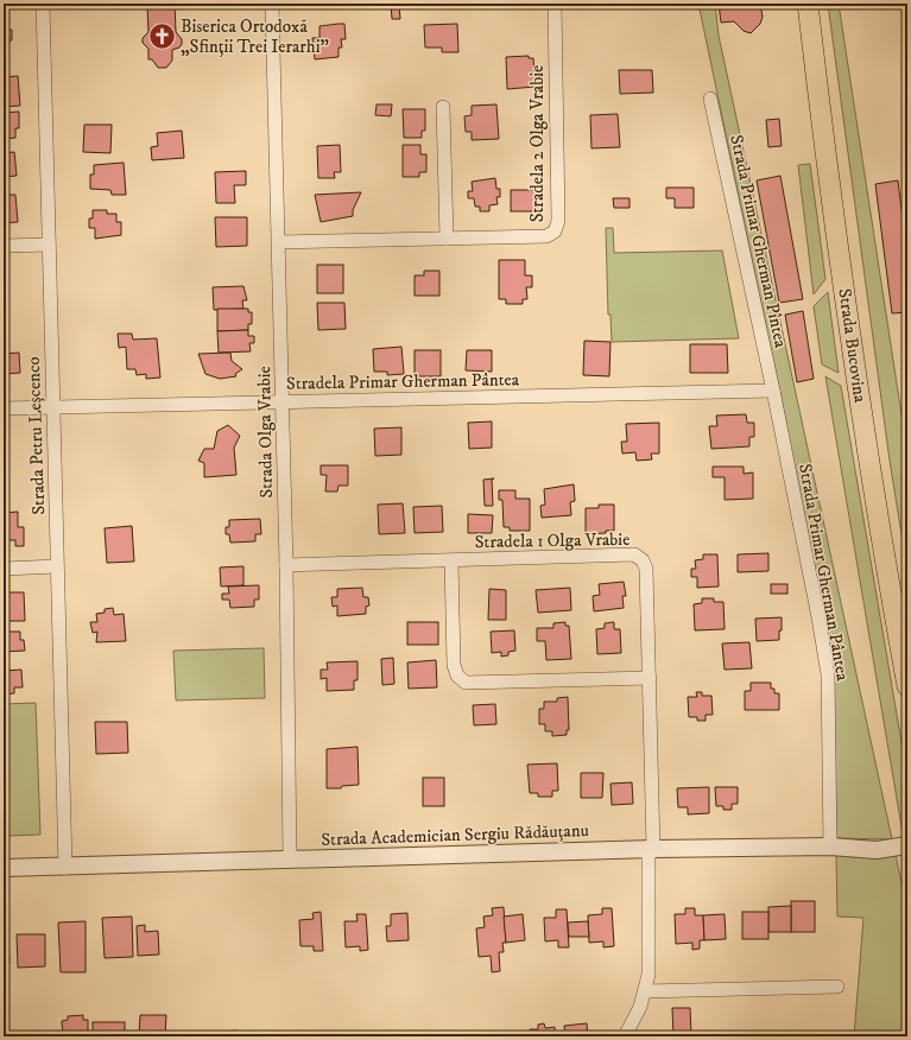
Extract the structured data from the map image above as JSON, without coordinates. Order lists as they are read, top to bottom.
{
  "streets": {
    "main road": ["Strada Bucovina"],
    "street": [
      "Stradela 2 Olga Vrabie",
      "Strada Primar Gherman Pîntea",
      "Stradela Primar Gherman Pântea",
      "Strada Olga Vrabie",
      "Strada Petru Leșcenco",
      "Stradela 1 Olga Vrabie",
      "Strada Primar Gherman Pântea",
      "Strada Academician Sergiu Rădăuțanu"
    ]
  },
  "crossings": [
    ["Stradela 2 Olga Vrabie", "Strada Olga Vrabie"],
    ["Strada Primar Gherman Pîntea", "Stradela Primar Gherman Pântea"],
    ["Strada Primar Gherman Pîntea", "Strada Primar Gherman Pântea"],
    ["Stradela Primar Gherman Pântea", "Strada Olga Vrabie"],
    ["Stradela Primar Gherman Pântea", "Strada Petru Leșcenco"],
    ["Stradela Primar Gherman Pântea", "Strada Primar Gherman Pântea"],
    ["Strada Olga Vrabie", "Stradela 1 Olga Vrabie"],
    ["Strada Olga Vrabie", "Strada Academician Sergiu Rădăuțanu"],
    ["Strada Petru Leșcenco", "Strada Academician Sergiu Rădăuțanu"],
    ["Stradela 1 Olga Vrabie", "Strada Academician Sergiu Rădăuțanu"],
    ["Strada Primar Gherman Pântea", "Strada Academician Sergiu Rădăuțanu"]
  ],
  "places": {
    "church": ["Biserica Ortodoxă „Sfinții Trei Ierarhi”"]
  }
}
